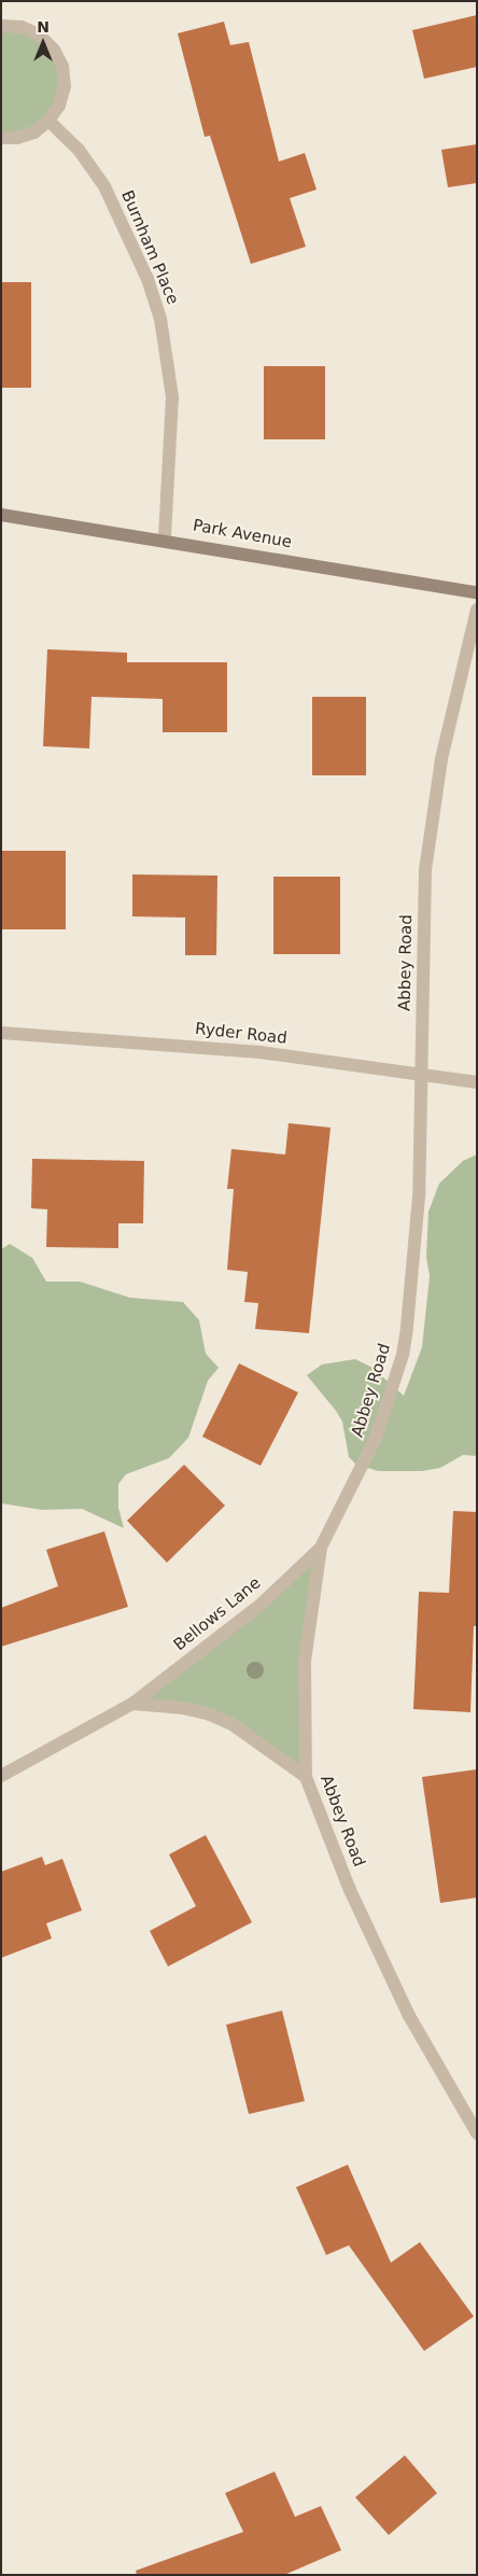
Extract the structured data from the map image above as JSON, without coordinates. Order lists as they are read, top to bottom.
{
  "streets": {
    "street": [
      "Burnham Place",
      "Park Avenue",
      "Abbey Road",
      "Ryder Road",
      "Bellows Lane"
    ]
  },
  "crossings": [
    ["Burnham Place", "Park Avenue"],
    ["Abbey Road", "Ryder Road"],
    ["Abbey Road", "Bellows Lane"]
  ],
  "north": "top"
}
